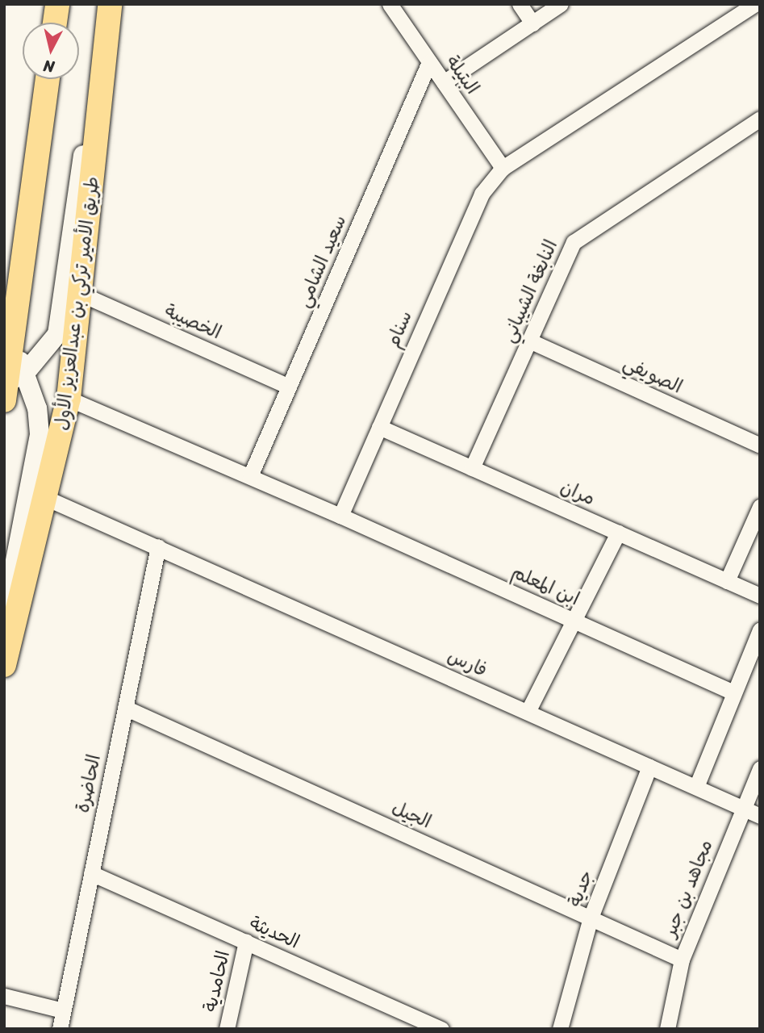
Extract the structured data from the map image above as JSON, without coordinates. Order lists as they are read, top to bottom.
{
  "streets": {
    "main road": ["طريق الأمير تركي بن عبدالعزيز الأول"],
    "street": [
      "البتيلة",
      "سعيد الشامي",
      "النابغة الشيباني",
      "الخصيبة",
      "سنام",
      "الصويفي",
      "مران",
      "ابن المعلم",
      "فارس",
      "الحاضرة",
      "الجيل",
      "جدية",
      "مجاهد بن جبر",
      "الحديثة",
      "الحامدية"
    ]
  },
  "crossings": [
    ["البتيلة", "سعيد الشامي"],
    ["البتيلة", "سنام"],
    ["سعيد الشامي", "الخصيبة"],
    ["النابغة الشيباني", "الصويفي"],
    ["النابغة الشيباني", "مران"],
    ["طريق الأمير تركي بن عبدالعزيز الأول", "الخصيبة"],
    ["طريق الأمير تركي بن عبدالعزيز الأول", "فارس"],
    ["سنام", "مران"],
    ["سنام", "ابن المعلم"],
    ["فارس", "الحاضرة"],
    ["فارس", "جدية"],
    ["فارس", "مجاهد بن جبر"],
    ["الحاضرة", "الجيل"],
    ["الحاضرة", "الحديثة"],
    ["الجيل", "جدية"],
    ["الجيل", "مجاهد بن جبر"],
    ["الحديثة", "الحامدية"]
  ],
  "north": "bottom"
}
